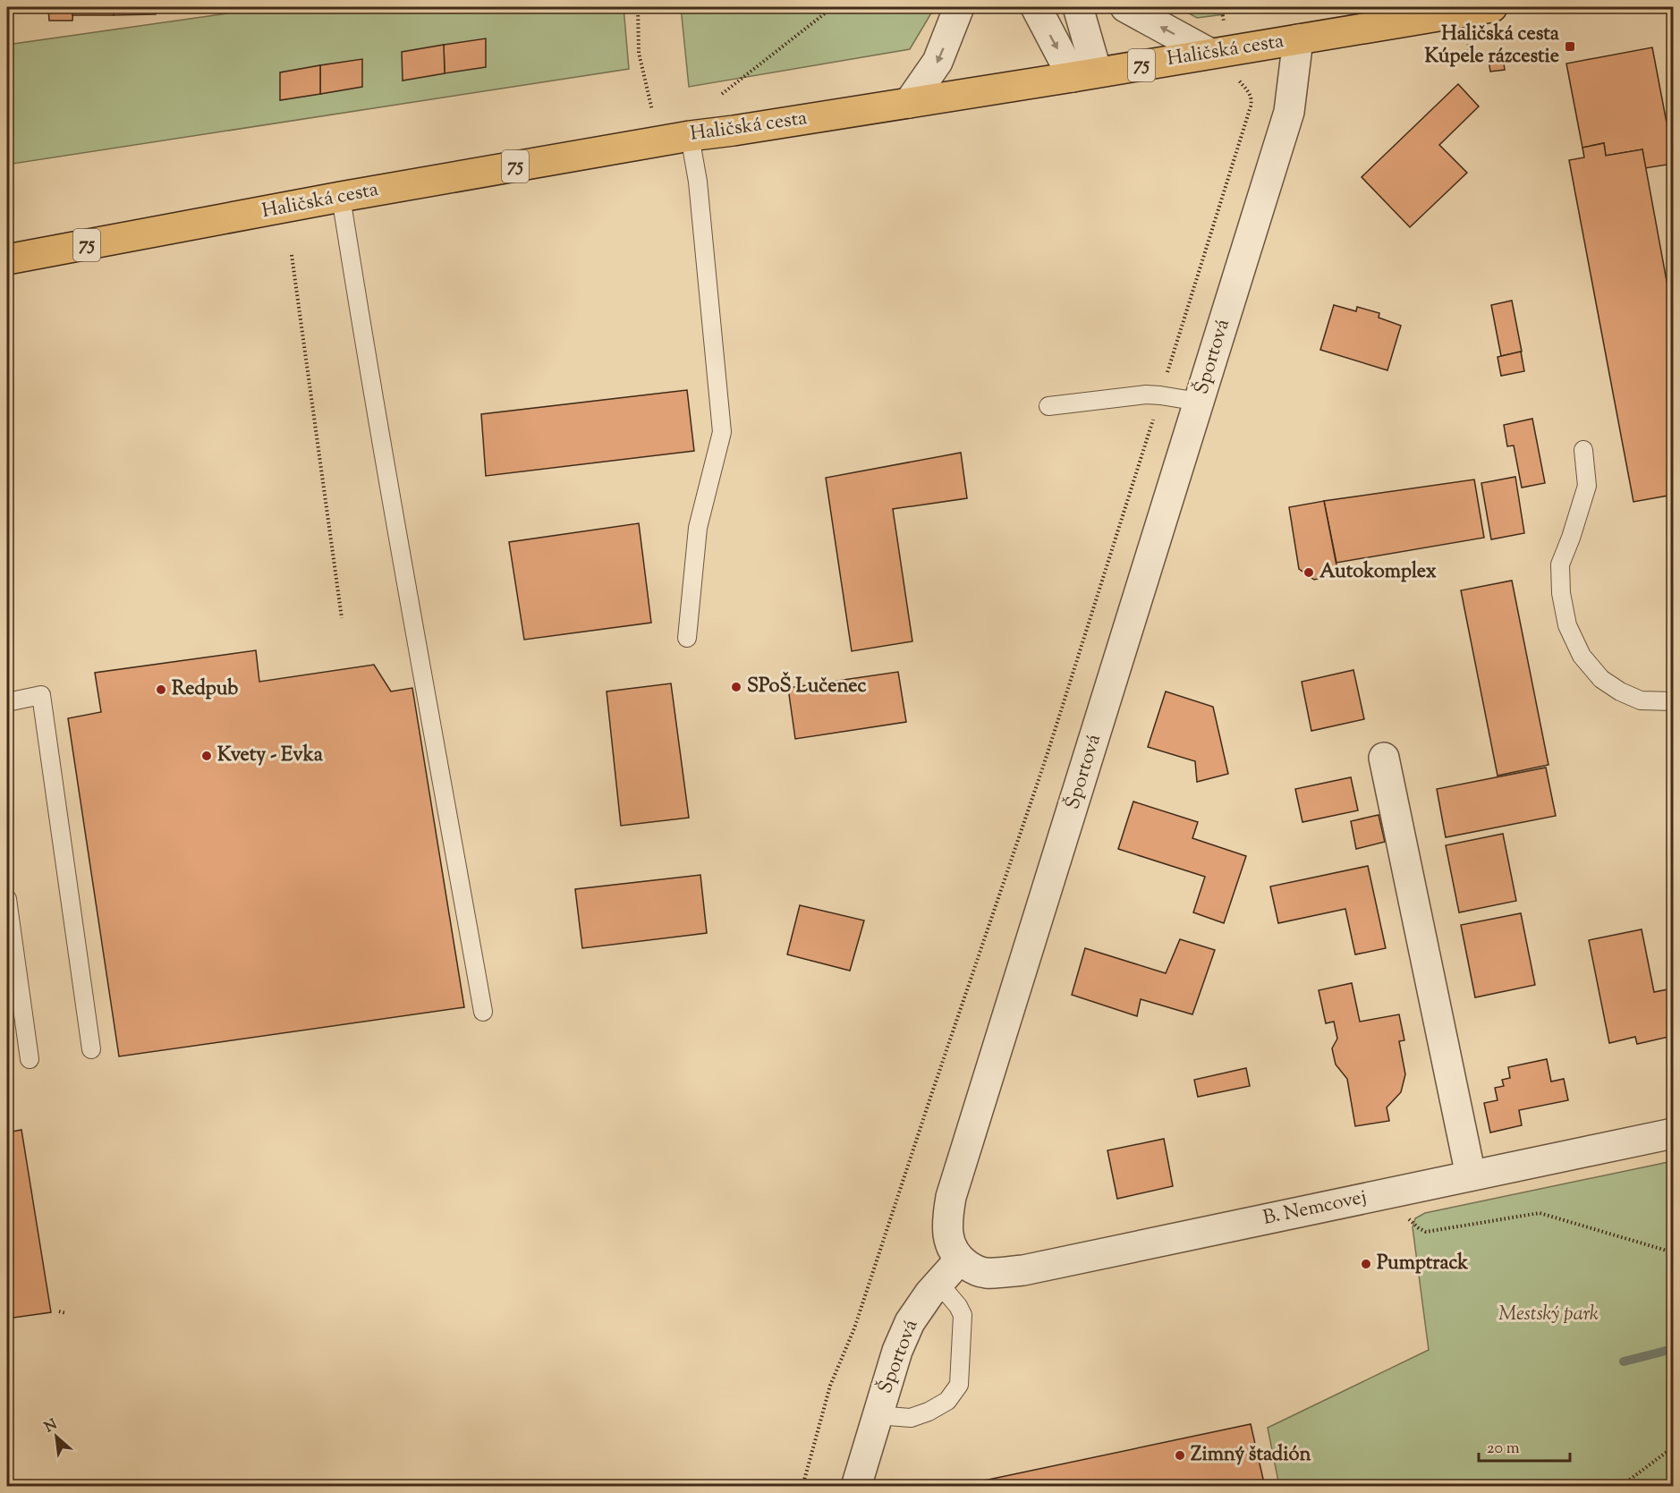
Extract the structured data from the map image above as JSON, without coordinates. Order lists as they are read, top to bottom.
{
  "streets": {
    "main road": ["Haličská cesta", "75"],
    "street": ["Športová", "B. Nemcovej"]
  },
  "crossings": [
    ["Haličská cesta", "Športová"],
    ["Športová", "B. Nemcovej"]
  ],
  "parks": ["Mestský park"],
  "places": {
    "transit": ["Haličská cesta Kúpele rázcestie"],
    "other": [
      "Autokomplex",
      "SPoŠ Lučenec",
      "Redpub",
      "Kvety - Evka",
      "Pumptrack",
      "Zimný štadión"
    ]
  },
  "scale_bar": "20 m",
  "north": "top left"
}
